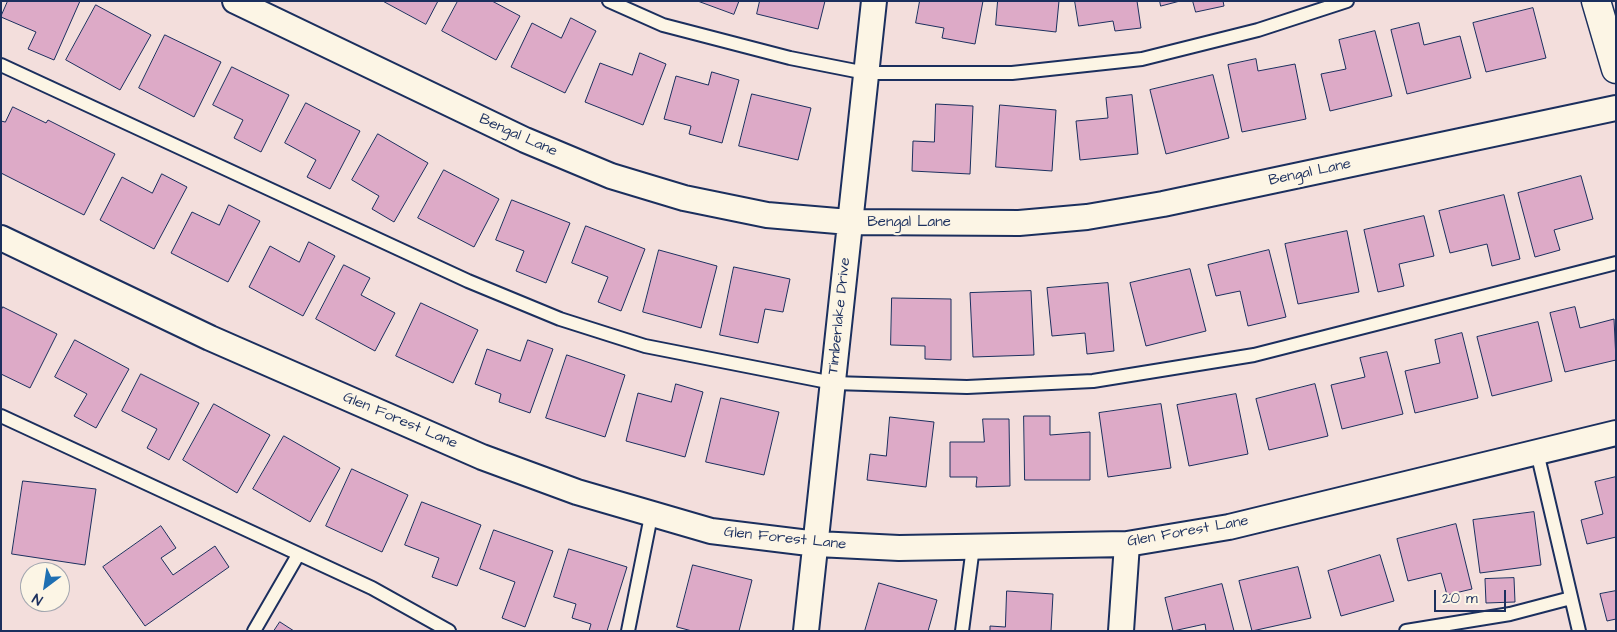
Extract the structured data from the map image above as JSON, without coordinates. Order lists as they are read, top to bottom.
{
  "streets": {
    "street": ["Bengal Lane", "Timberlake Drive", "Glen Forest Lane"]
  },
  "crossings": [
    ["Bengal Lane", "Timberlake Drive"],
    ["Timberlake Drive", "Glen Forest Lane"]
  ],
  "scale_bar": "20 m",
  "north": "bottom left"
}
